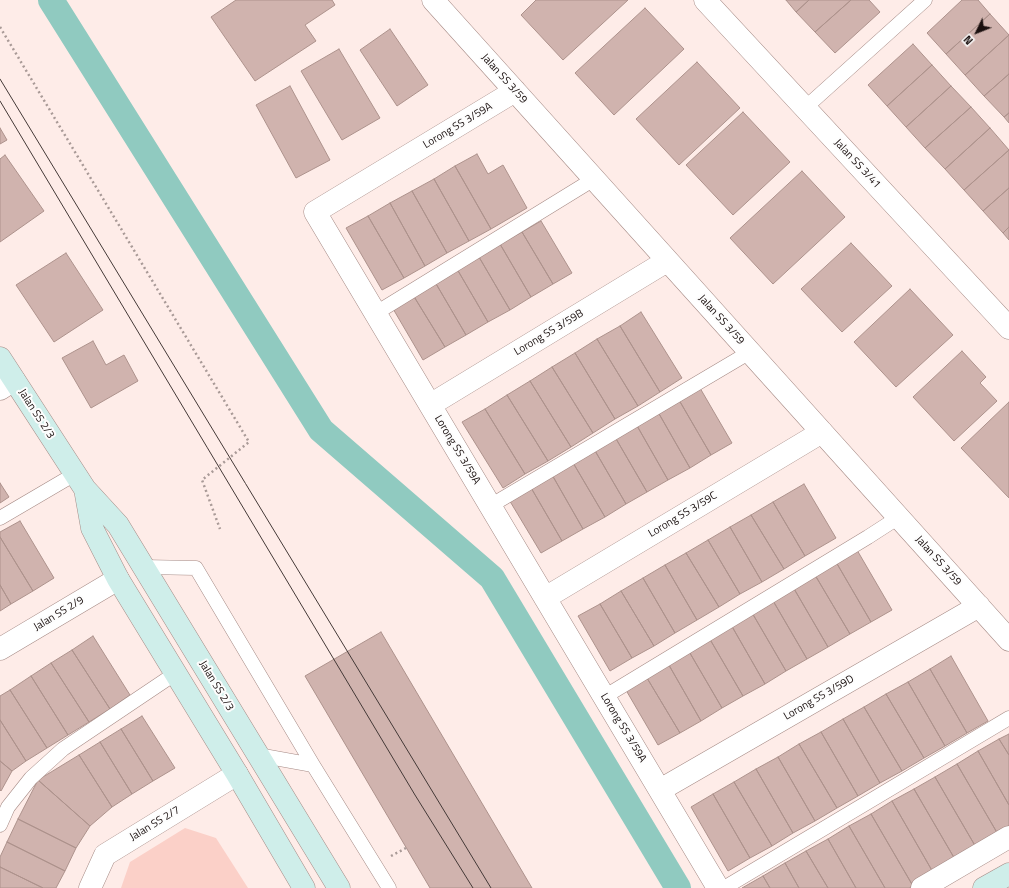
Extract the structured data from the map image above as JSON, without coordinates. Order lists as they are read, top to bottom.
{
  "streets": {
    "main road": ["Jalan SS 2/3"],
    "street": [
      "Jalan SS 3/59",
      "Lorong SS 3/59A",
      "Jalan SS 3/41",
      "Lorong SS 3/59B",
      "Lorong SS 3/59C",
      "Jalan SS 2/9",
      "Lorong SS 3/59D",
      "Jalan SS 2/7"
    ]
  },
  "crossings": [
    ["Jalan SS 3/59", "Lorong SS 3/59A"],
    ["Jalan SS 3/59", "Lorong SS 3/59B"],
    ["Jalan SS 3/59", "Lorong SS 3/59C"],
    ["Jalan SS 3/59", "Lorong SS 3/59D"],
    ["Lorong SS 3/59A", "Lorong SS 3/59B"],
    ["Lorong SS 3/59A", "Lorong SS 3/59C"],
    ["Lorong SS 3/59A", "Lorong SS 3/59D"],
    ["Jalan SS 2/3", "Jalan SS 2/9"],
    ["Jalan SS 2/3", "Jalan SS 2/7"]
  ],
  "north": "bottom left"
}
